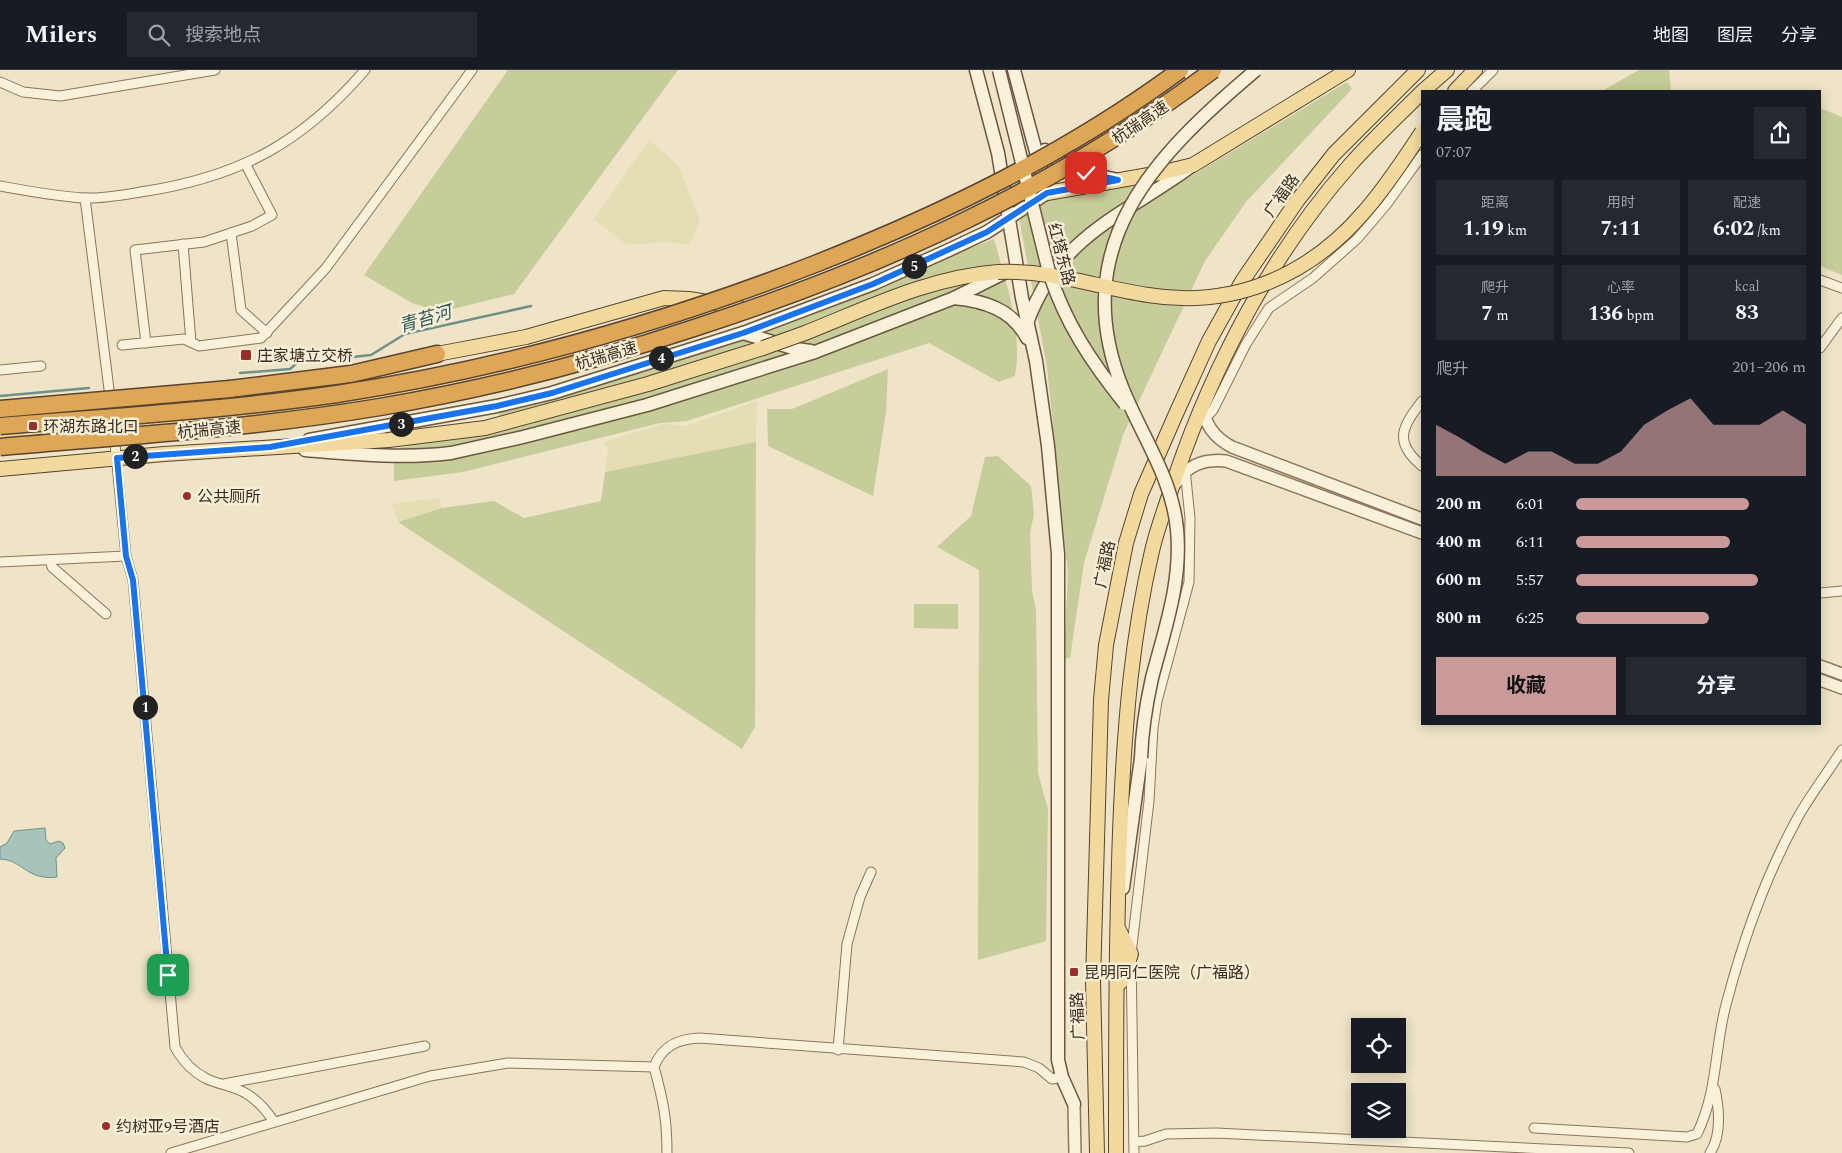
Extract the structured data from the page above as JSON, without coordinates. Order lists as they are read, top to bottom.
{
  "streets": {
    "highway": ["杭瑞高速"],
    "main road": ["广福路", "红塔东路"]
  },
  "water": ["青苔河"],
  "places": {
    "transit": ["庄家塘立交桥", "环湖东路北口", "昆明同仁医院（广福路）"],
    "other": ["公共厕所", "约树亚9号酒店"]
  },
  "page": {
    "header": "Milers",
    "search": "搜索地点",
    "nav": ["地图", "图层", "分享"],
    "heading": ["晨跑", "07:07"],
    "stats": [
      ["距离", "1.19 km"],
      ["用时", "7:11"],
      ["配速", "6:02 /km"],
      ["爬升", "7 m"],
      ["心率", "136 bpm"],
      ["kcal", "83"]
    ],
    "pins": [
      "5",
      "4",
      "3",
      "2",
      "1"
    ],
    "chart": ["爬升", "201–206 m"],
    "list": [
      {
        "name": "200 m",
        "note": "6:01"
      },
      {
        "name": "400 m",
        "note": "6:11"
      },
      {
        "name": "600 m",
        "note": "5:57"
      },
      {
        "name": "800 m",
        "note": "6:25"
      }
    ],
    "buttons": ["收藏", "分享"]
  }
}
